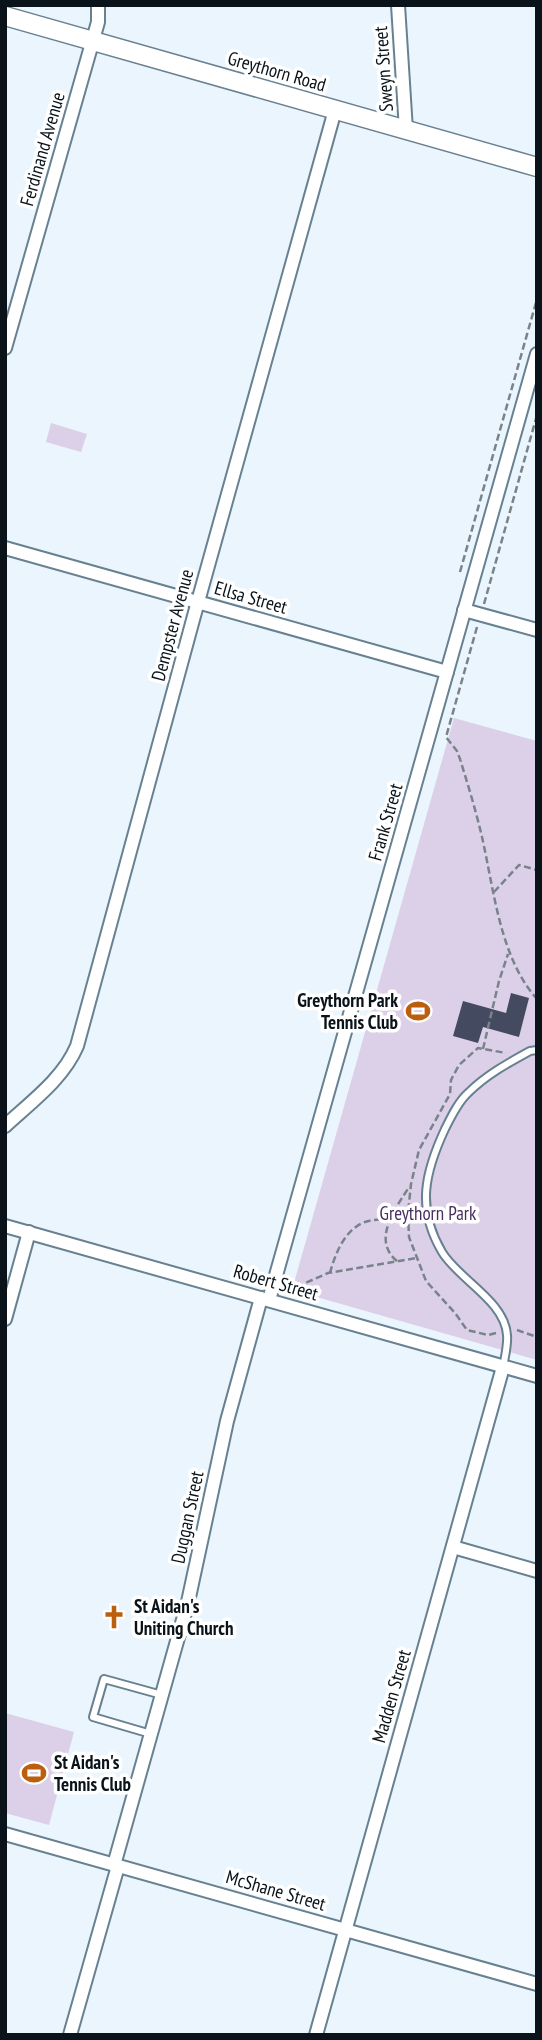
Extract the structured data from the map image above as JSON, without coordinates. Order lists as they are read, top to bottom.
{
  "streets": {
    "main road": ["Greythorn Road"],
    "street": [
      "Sweyn Street",
      "Ferdinand Avenue",
      "Ellsa Street",
      "Dempster Avenue",
      "Frank Street",
      "Robert Street",
      "Duggan Street",
      "Madden Street",
      "McShane Street"
    ]
  },
  "crossings": [
    ["Sweyn Street", "Greythorn Road"],
    ["Greythorn Road", "Ferdinand Avenue"],
    ["Greythorn Road", "Dempster Avenue"],
    ["Ellsa Street", "Dempster Avenue"],
    ["Ellsa Street", "Frank Street"],
    ["Frank Street", "Robert Street"],
    ["Frank Street", "Duggan Street"],
    ["Robert Street", "Duggan Street"],
    ["Robert Street", "Madden Street"],
    ["Duggan Street", "McShane Street"],
    ["Madden Street", "McShane Street"]
  ],
  "parks": ["Greythorn Park"],
  "places": {
    "sports": ["Greythorn Park Tennis Club", "St Aidan's Tennis Club"],
    "church": ["St Aidan's Uniting Church"]
  }
}
